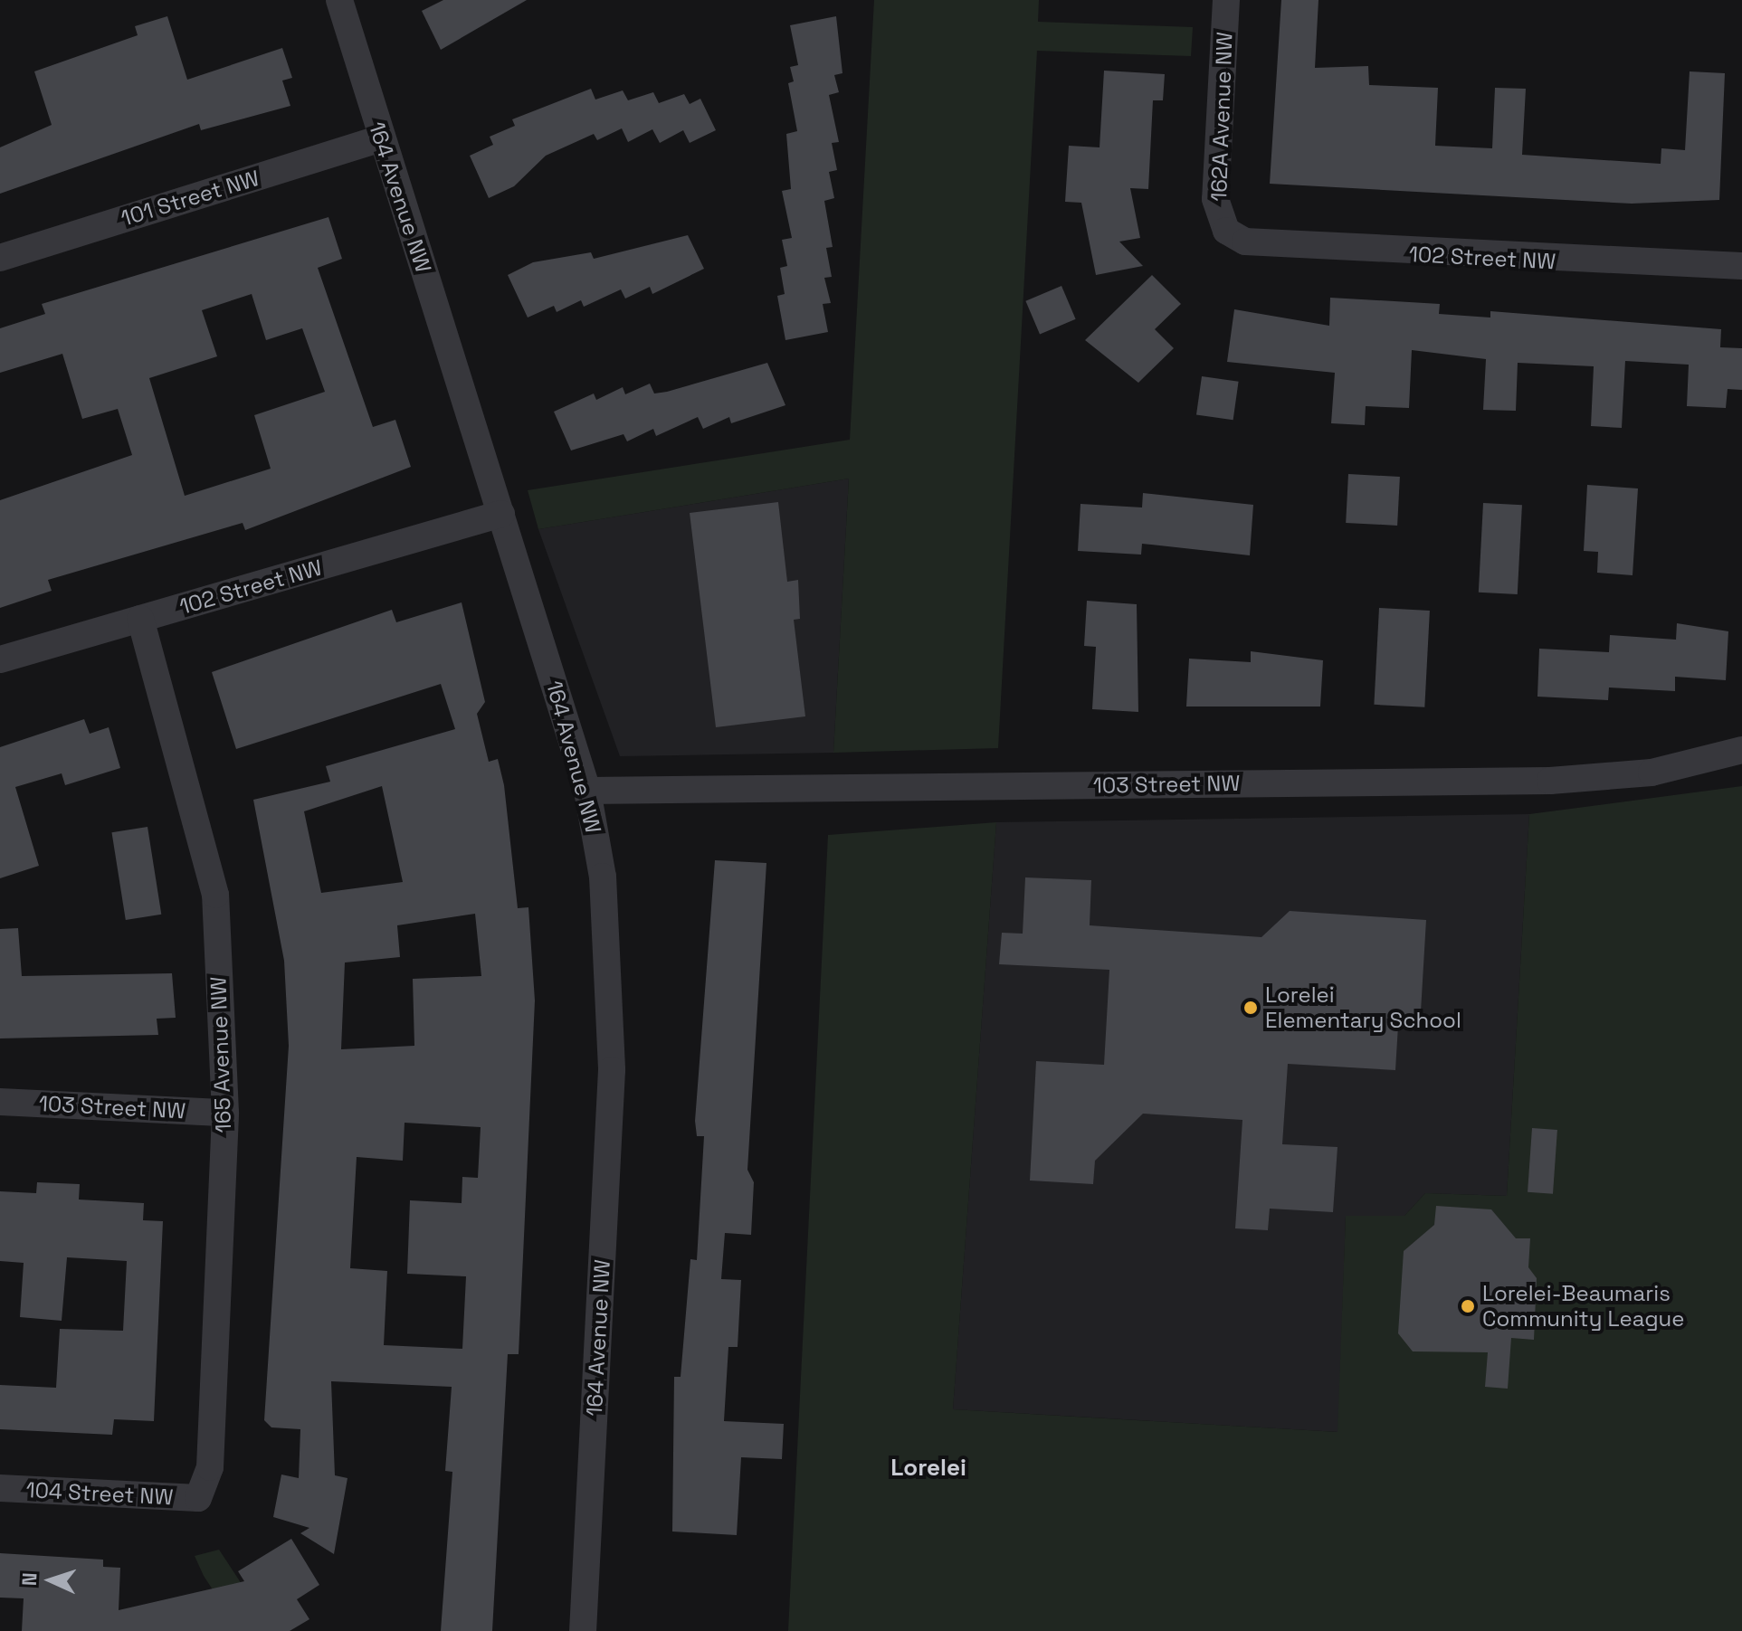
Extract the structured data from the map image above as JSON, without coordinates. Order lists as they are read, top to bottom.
{
  "streets": {
    "street": [
      "162A Avenue NW",
      "164 Avenue NW",
      "101 Street NW",
      "102 Street NW",
      "103 Street NW",
      "165 Avenue NW",
      "104 Street NW"
    ]
  },
  "crossings": [
    ["162A Avenue NW", "102 Street NW"],
    ["164 Avenue NW", "101 Street NW"],
    ["164 Avenue NW", "102 Street NW"],
    ["164 Avenue NW", "103 Street NW"],
    ["102 Street NW", "165 Avenue NW"],
    ["103 Street NW", "165 Avenue NW"],
    ["165 Avenue NW", "104 Street NW"]
  ],
  "districts": ["Lorelei"],
  "places": ["Lorelei Elementary School", "Lorelei-Beaumaris Community League"],
  "north": "left"
}
